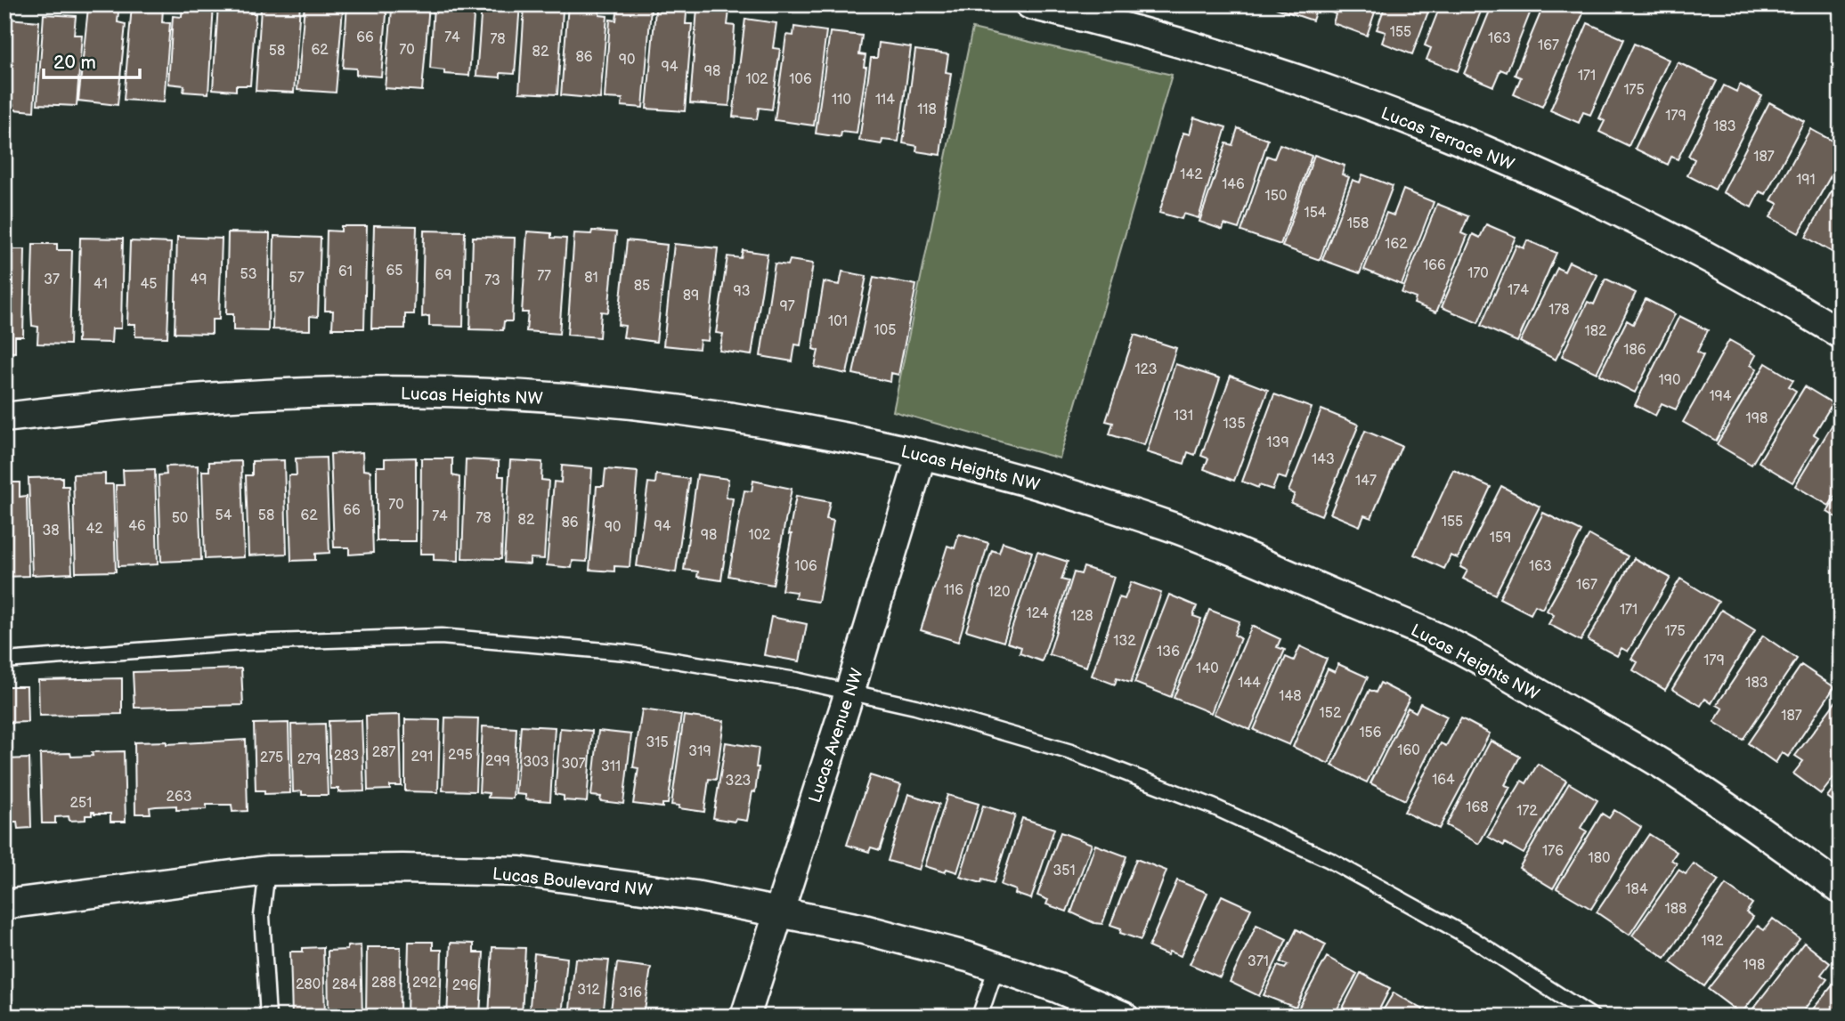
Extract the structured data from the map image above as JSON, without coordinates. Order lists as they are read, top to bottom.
{
  "streets": {
    "street": [
      "Lucas Terrace NW",
      "Lucas Heights NW",
      "Lucas Avenue NW",
      "Lucas Boulevard NW"
    ]
  },
  "crossings": [
    ["Lucas Heights NW", "Lucas Avenue NW"],
    ["Lucas Avenue NW", "Lucas Boulevard NW"]
  ],
  "house_numbers": [
    "155",
    "66",
    "74",
    "163",
    "78",
    "167",
    "62",
    "70",
    "58",
    "82",
    "86",
    "90",
    "94",
    "98",
    "171",
    "102",
    "106",
    "175",
    "110",
    "114",
    "118",
    "179",
    "183",
    "187",
    "142",
    "191",
    "146",
    "150",
    "154",
    "158",
    "162",
    "166",
    "65",
    "61",
    "170",
    "53",
    "69",
    "77",
    "57",
    "81",
    "37",
    "49",
    "73",
    "41",
    "45",
    "85",
    "174",
    "93",
    "89",
    "97",
    "178",
    "101",
    "105",
    "182",
    "186",
    "123",
    "190",
    "194",
    "131",
    "198",
    "135",
    "139",
    "143",
    "147",
    "70",
    "66",
    "54",
    "58",
    "62",
    "74",
    "50",
    "78",
    "82",
    "155",
    "86",
    "46",
    "94",
    "90",
    "42",
    "38",
    "98",
    "102",
    "159",
    "106",
    "163",
    "167",
    "116",
    "120",
    "171",
    "124",
    "128",
    "175",
    "132",
    "136",
    "179",
    "140",
    "144",
    "183",
    "148",
    "152",
    "187",
    "156",
    "315",
    "160",
    "319",
    "287",
    "295",
    "283",
    "291",
    "275",
    "279",
    "299",
    "303",
    "307",
    "311",
    "164",
    "323",
    "263",
    "251",
    "168",
    "172",
    "176",
    "180",
    "351",
    "184",
    "188",
    "192",
    "371",
    "198",
    "288",
    "292",
    "280",
    "284",
    "296",
    "312",
    "316"
  ],
  "scale_bar": "20 m"
}
